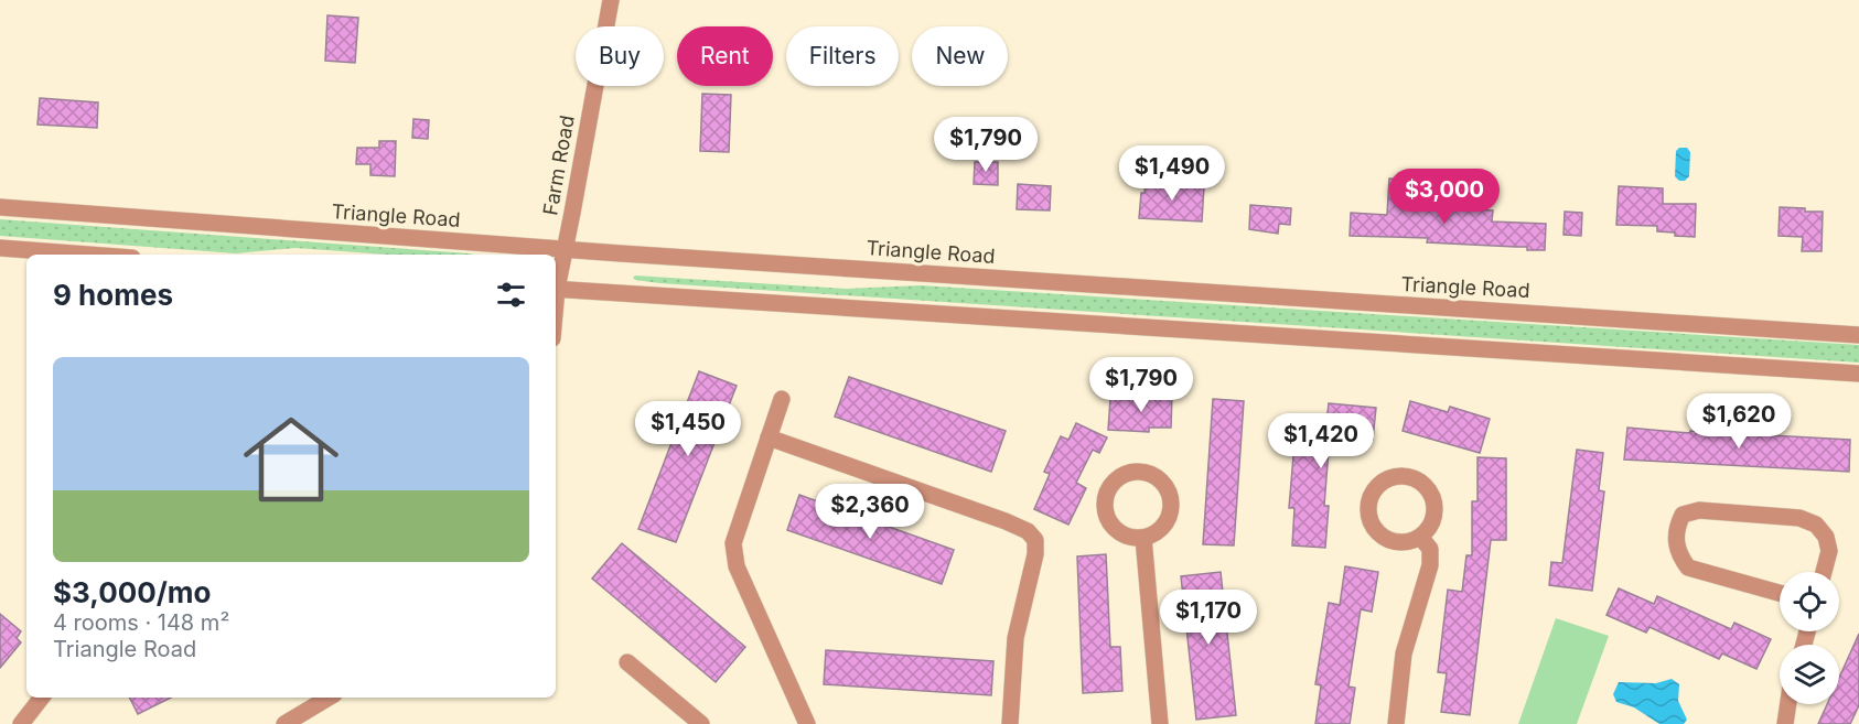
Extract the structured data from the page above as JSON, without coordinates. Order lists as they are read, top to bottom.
{
  "streets": {
    "street": ["Farm Road", "Triangle Road"]
  },
  "crossings": [
    ["Farm Road", "Triangle Road"]
  ],
  "page": {
    "chip": [
      "Buy",
      "Rent",
      "Filters",
      "New"
    ],
    "price": [
      "$1,790",
      "$1,490",
      "$3,000",
      "$1,790",
      "$1,620",
      "$1,450",
      "$1,420",
      "$2,360",
      "$1,170"
    ],
    "heading": "9 homes",
    "list": [
      {
        "name": "$3,000/mo",
        "note": "4 rooms · 148 m² · Triangle Road"
      }
    ]
  }
}
